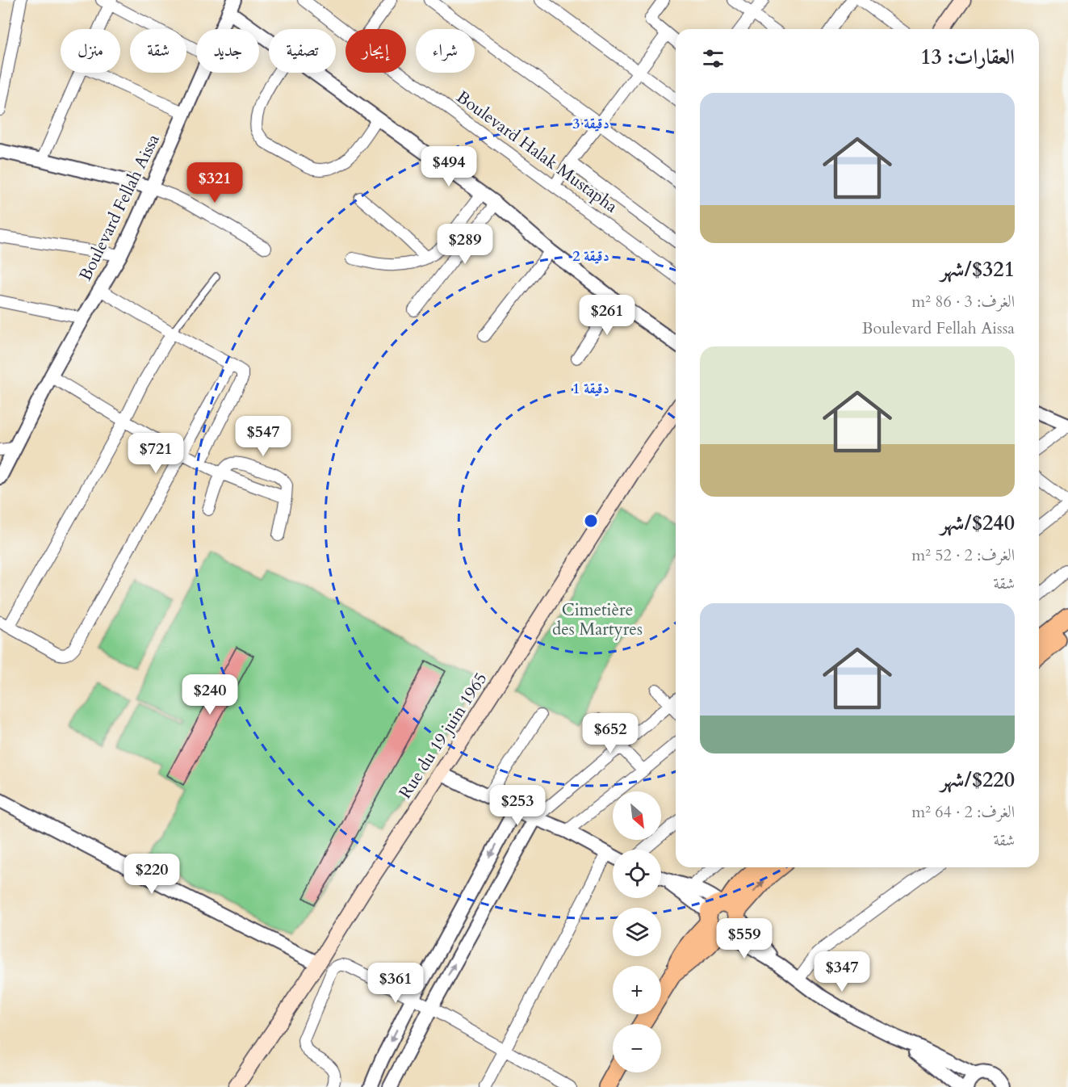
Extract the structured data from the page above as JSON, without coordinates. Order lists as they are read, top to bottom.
{
  "streets": {
    "main road": ["Rue du 19 juin 1965"],
    "street": ["Boulevard Halak Mustapha", "Boulevard Fellah Aissa"]
  },
  "parks": ["Cimetière des Martyres"],
  "north": "bottom right",
  "page": {
    "chip": [
      "شراء",
      "إيجار",
      "تصفية",
      "جديد",
      "شقة",
      "منزل"
    ],
    "heading": "العقارات: 13",
    "list": [
      {
        "name": "$321/شهر",
        "note": "الغرف: 3 · 86 m² · Boulevard Fellah Aissa"
      },
      {
        "name": "$240/شهر",
        "note": "الغرف: 2 · 52 m² · شقة"
      },
      {
        "name": "$220/شهر",
        "note": "الغرف: 2 · 64 m² · شقة"
      }
    ],
    "price": [
      "$494",
      "$321",
      "$289",
      "$261",
      "$547",
      "$721",
      "$240",
      "$652",
      "$253",
      "$220",
      "$559",
      "$347",
      "$361"
    ],
    "map_buttons": ["+", "−"]
  },
  "rings": ["3 دقيقة", "2 دقيقة", "1 دقيقة"]
}
